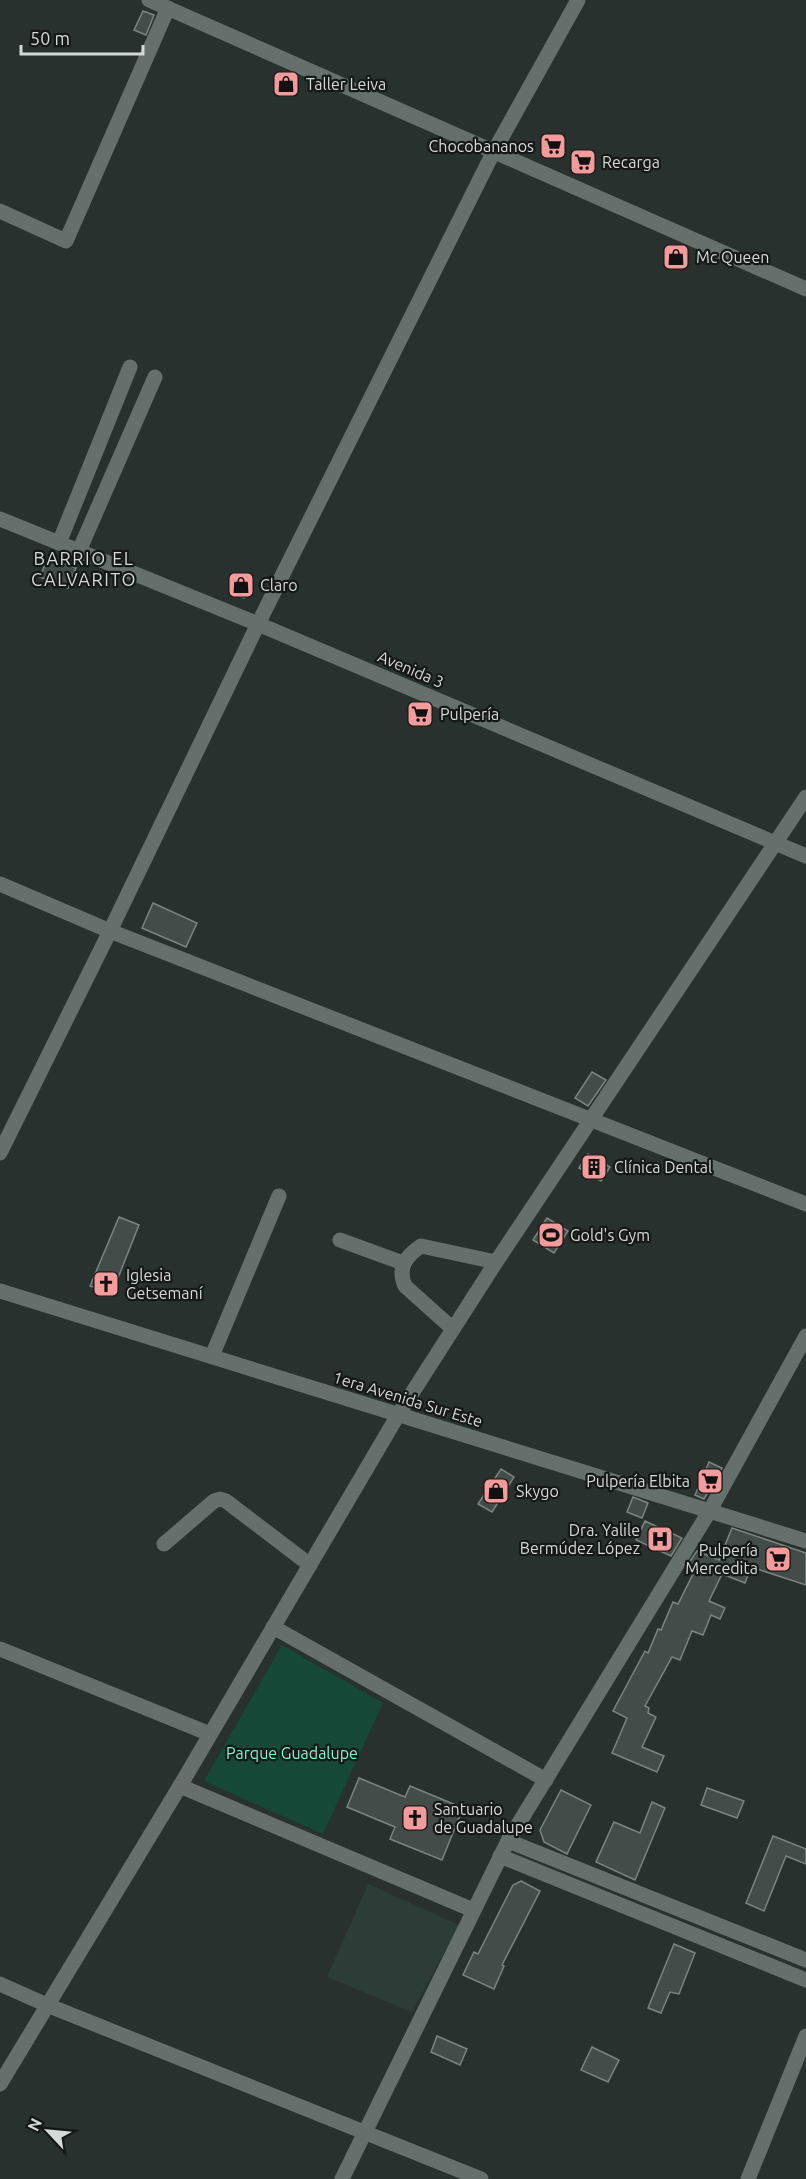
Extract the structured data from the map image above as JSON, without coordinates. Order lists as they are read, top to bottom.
{
  "streets": {
    "street": ["Avenida 3", "1era Avenida Sur Este"]
  },
  "districts": ["BARRIO EL CALVARITO"],
  "parks": ["Parque Guadalupe"],
  "places": {
    "shop": [
      "Taller Leiva",
      "Mc Queen",
      "Claro",
      "Skygo"
    ],
    "supermarket": [
      "Chocobananos",
      "Recarga",
      "Pulpería",
      "Pulpería Elbita",
      "Pulpería Mercedita"
    ],
    "building": ["Clínica Dental"],
    "sports": ["Gold's Gym"],
    "church": ["Iglesia Getsemaní", "Santuario de Guadalupe"],
    "hospital": ["Dra. Yalile Bermúdez López"]
  },
  "scale_bar": "50 m",
  "north": "top left"
}
